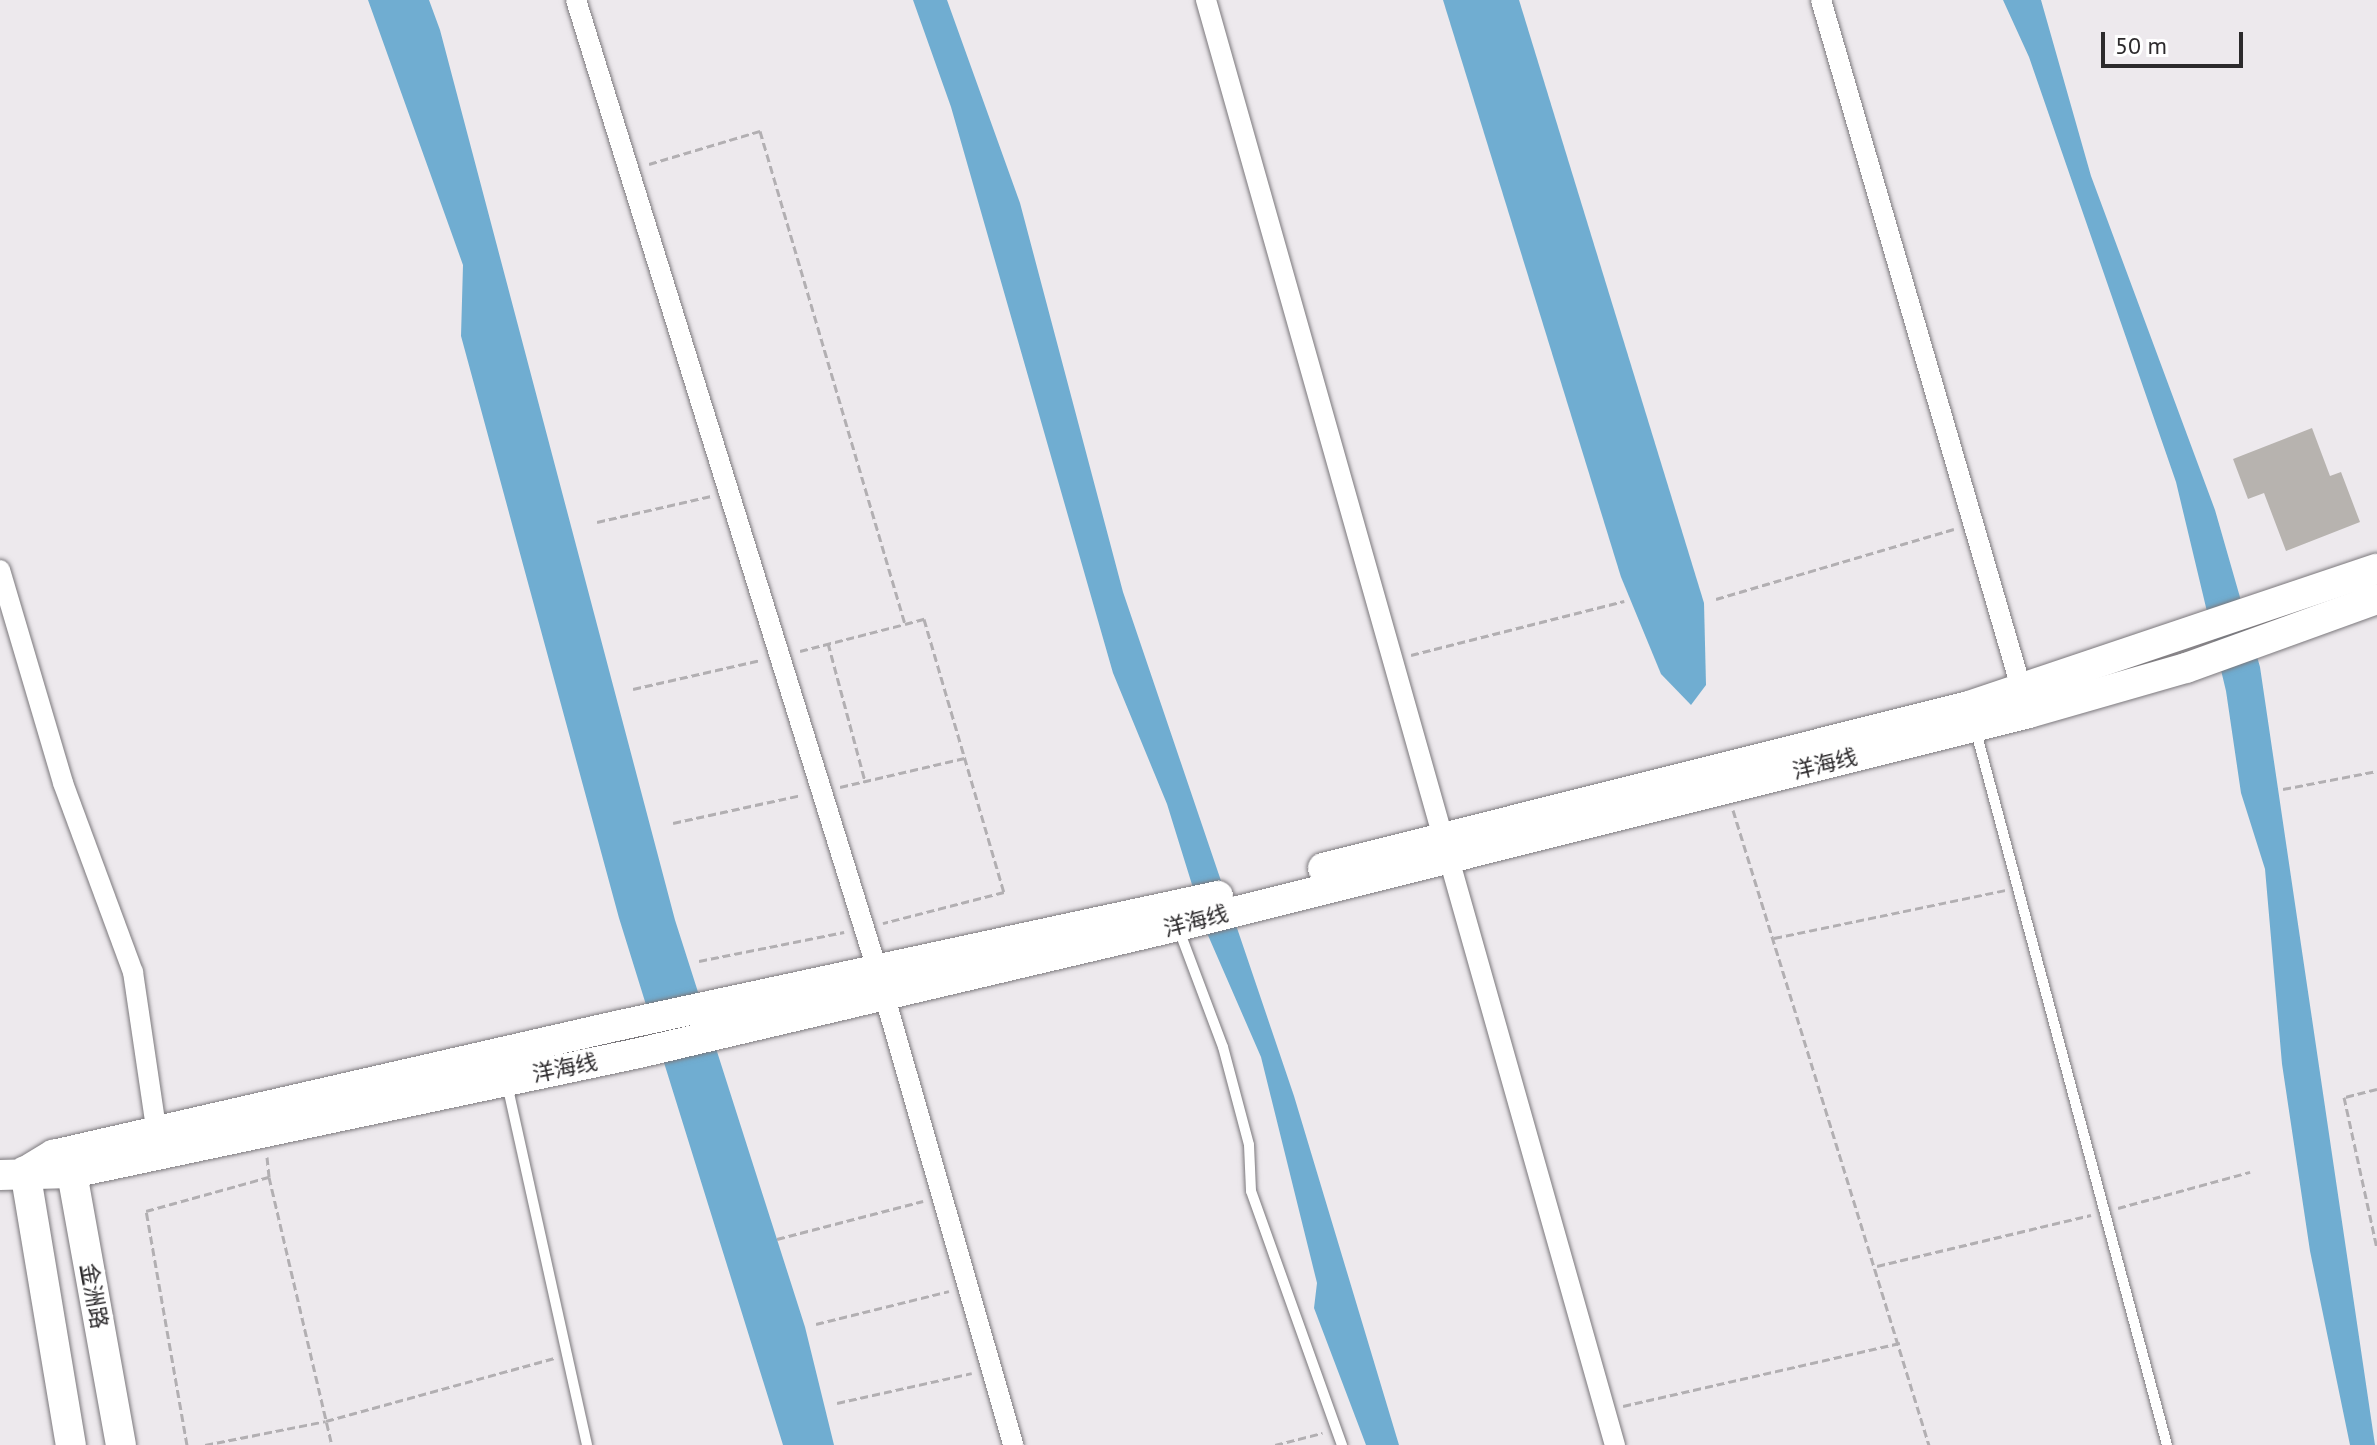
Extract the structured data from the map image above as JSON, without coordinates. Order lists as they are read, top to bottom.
{
  "streets": {
    "main road": ["洋海线", "金洲路"]
  },
  "crossings": [
    ["洋海线", "金洲路"]
  ],
  "scale_bar": "50 m"
}
